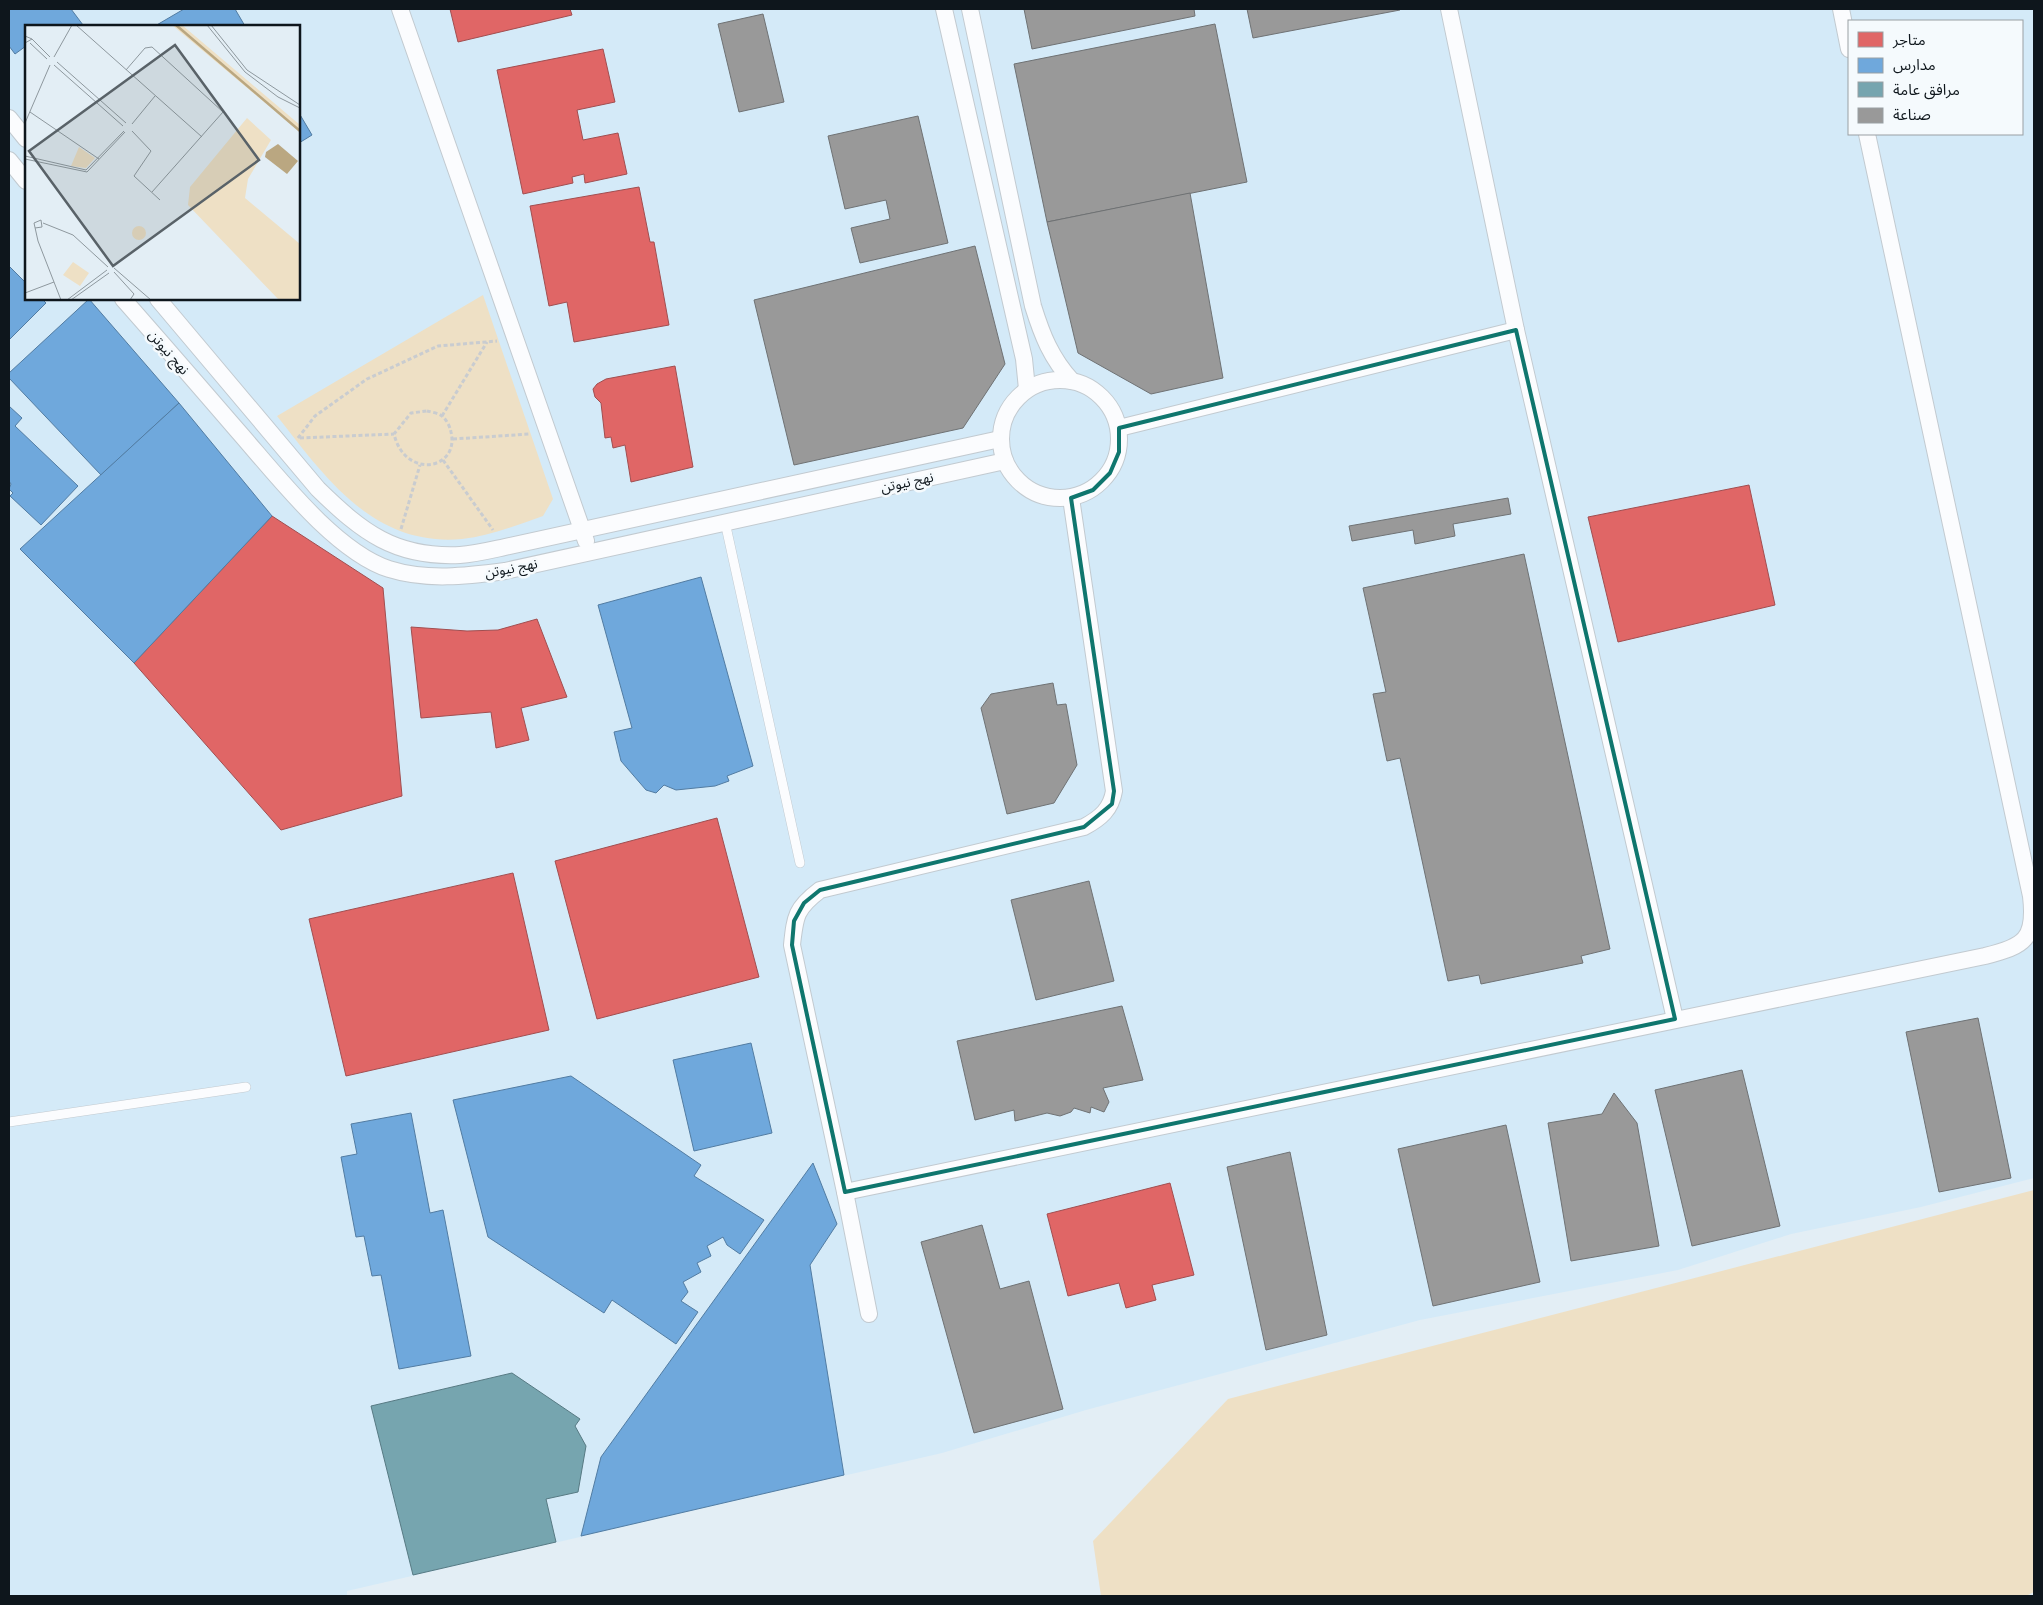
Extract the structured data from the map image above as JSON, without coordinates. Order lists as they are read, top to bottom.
{
  "streets": {
    "street": ["نهج نيوتن"]
  },
  "legend": [
    "متاجر",
    "مدارس",
    "مرافق عامة",
    "صناعة"
  ]
}
